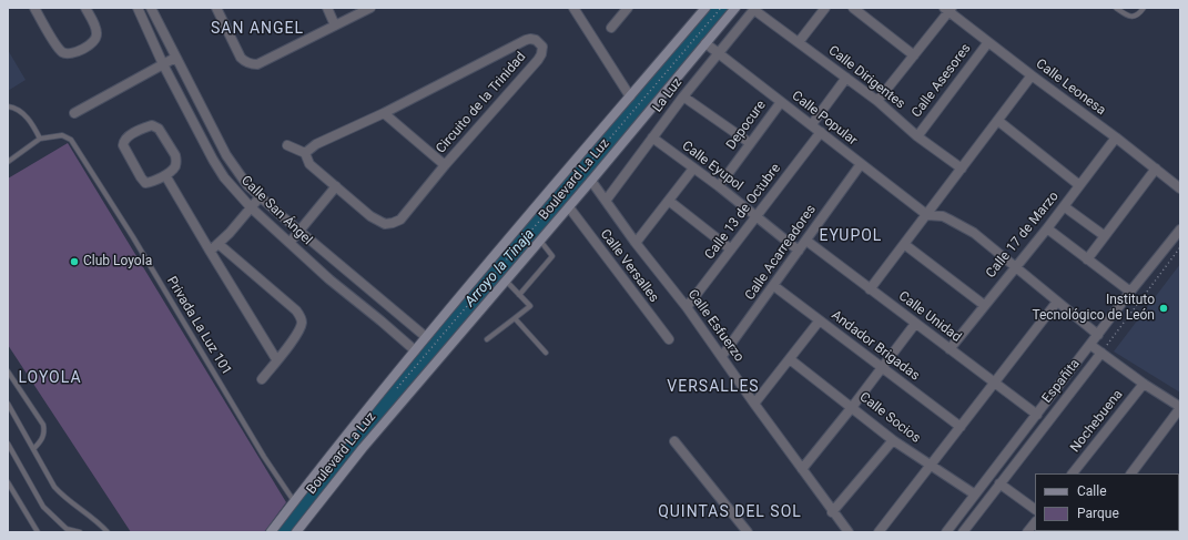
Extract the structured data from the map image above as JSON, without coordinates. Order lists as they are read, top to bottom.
{
  "streets": {
    "main road": ["Boulevard La Luz"],
    "street": [
      "Calle Dirigentes",
      "Calle Asesores",
      "Calle Leonesa",
      "La Luz",
      "Circuito de la Trinidad",
      "Calle Popular",
      "Depocure",
      "Calle Eyupol",
      "Calle San Ángel",
      "Calle 13 de Octubre",
      "Calle 17 de Marzo",
      "Calle Acarreadores",
      "Calle Versalles",
      "Calle Unidad",
      "Calle Esfuerzo",
      "Andador Brigadas",
      "Españita",
      "Calle Socios",
      "Nochebuena"
    ],
    "lane": ["Privada La Luz 101"]
  },
  "crossings": [
    ["Calle Dirigentes", "Calle Asesores"],
    ["Calle Dirigentes", "La Luz"],
    ["Calle Asesores", "Calle Leonesa"],
    ["Calle Leonesa", "Calle 17 de Marzo"],
    ["La Luz", "Calle Popular"],
    ["La Luz", "Calle Eyupol"],
    ["La Luz", "Calle Esfuerzo"],
    ["Calle Popular", "Depocure"],
    ["Calle Popular", "Boulevard La Luz"],
    ["Calle Popular", "Calle 13 de Octubre"],
    ["Calle Popular", "Calle Acarreadores"],
    ["Depocure", "Calle Eyupol"],
    ["Calle Eyupol", "Calle 13 de Octubre"],
    ["Calle Eyupol", "Calle Acarreadores"],
    ["Boulevard La Luz", "Calle San Ángel"],
    ["Boulevard La Luz", "Calle Versalles"],
    ["Boulevard La Luz", "Privada La Luz 101"],
    ["Boulevard La Luz", "Calle Esfuerzo"],
    ["Calle 13 de Octubre", "Calle Esfuerzo"],
    ["Calle 17 de Marzo", "Calle Unidad"],
    ["Calle Acarreadores", "Calle Unidad"],
    ["Calle Acarreadores", "Calle Esfuerzo"],
    ["Calle Acarreadores", "Andador Brigadas"]
  ],
  "districts": [
    "SAN ANGEL",
    "EYUPOL",
    "LOYOLA",
    "VERSALLES",
    "QUINTAS DEL SOL"
  ],
  "water": ["Arroyo la Tinaja"],
  "places": ["Club Loyola", "Instituto Tecnológico de León"],
  "legend": ["Calle", "Parque"]
}
